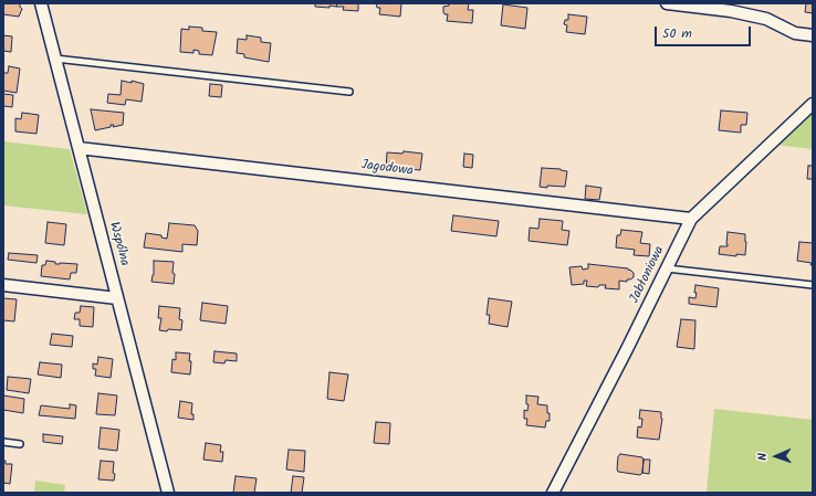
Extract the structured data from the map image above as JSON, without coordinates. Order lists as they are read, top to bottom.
{
  "streets": {
    "street": ["Jagodowa", "Wspólna", "Jabłoniowa"]
  },
  "crossings": [
    ["Jagodowa", "Wspólna"],
    ["Jagodowa", "Jabłoniowa"]
  ],
  "scale_bar": "50 m",
  "north": "left"
}
